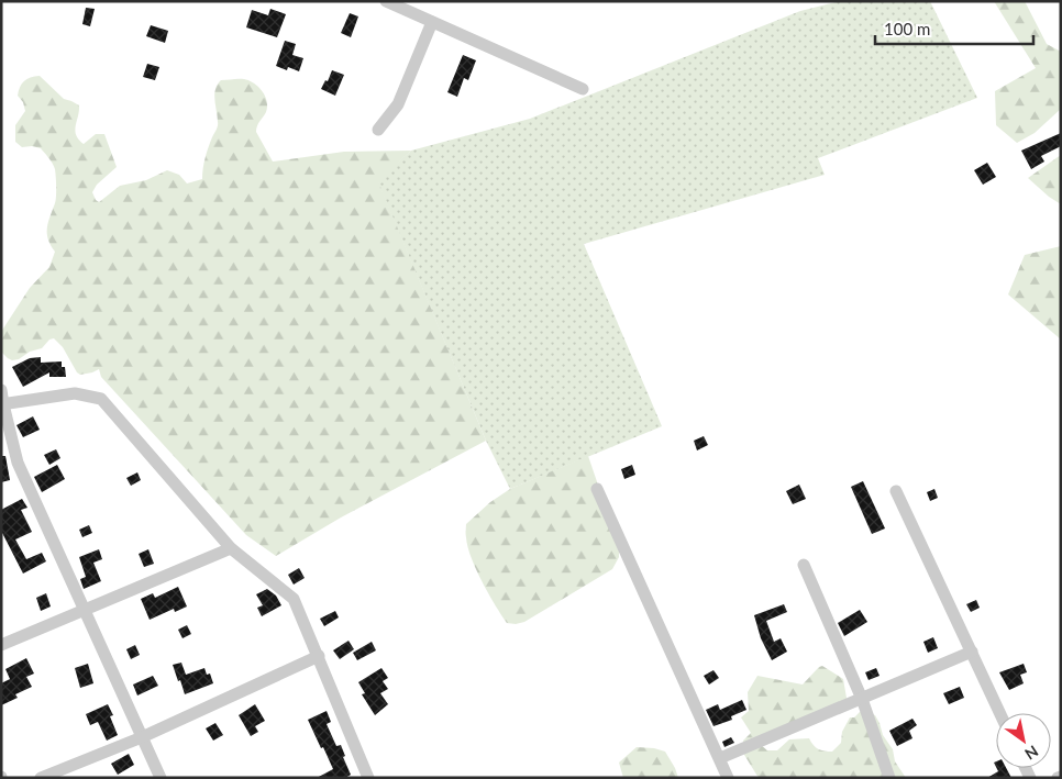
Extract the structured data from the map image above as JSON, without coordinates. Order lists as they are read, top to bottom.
{
  "scale_bar": "100 m",
  "north": "bottom right"
}
